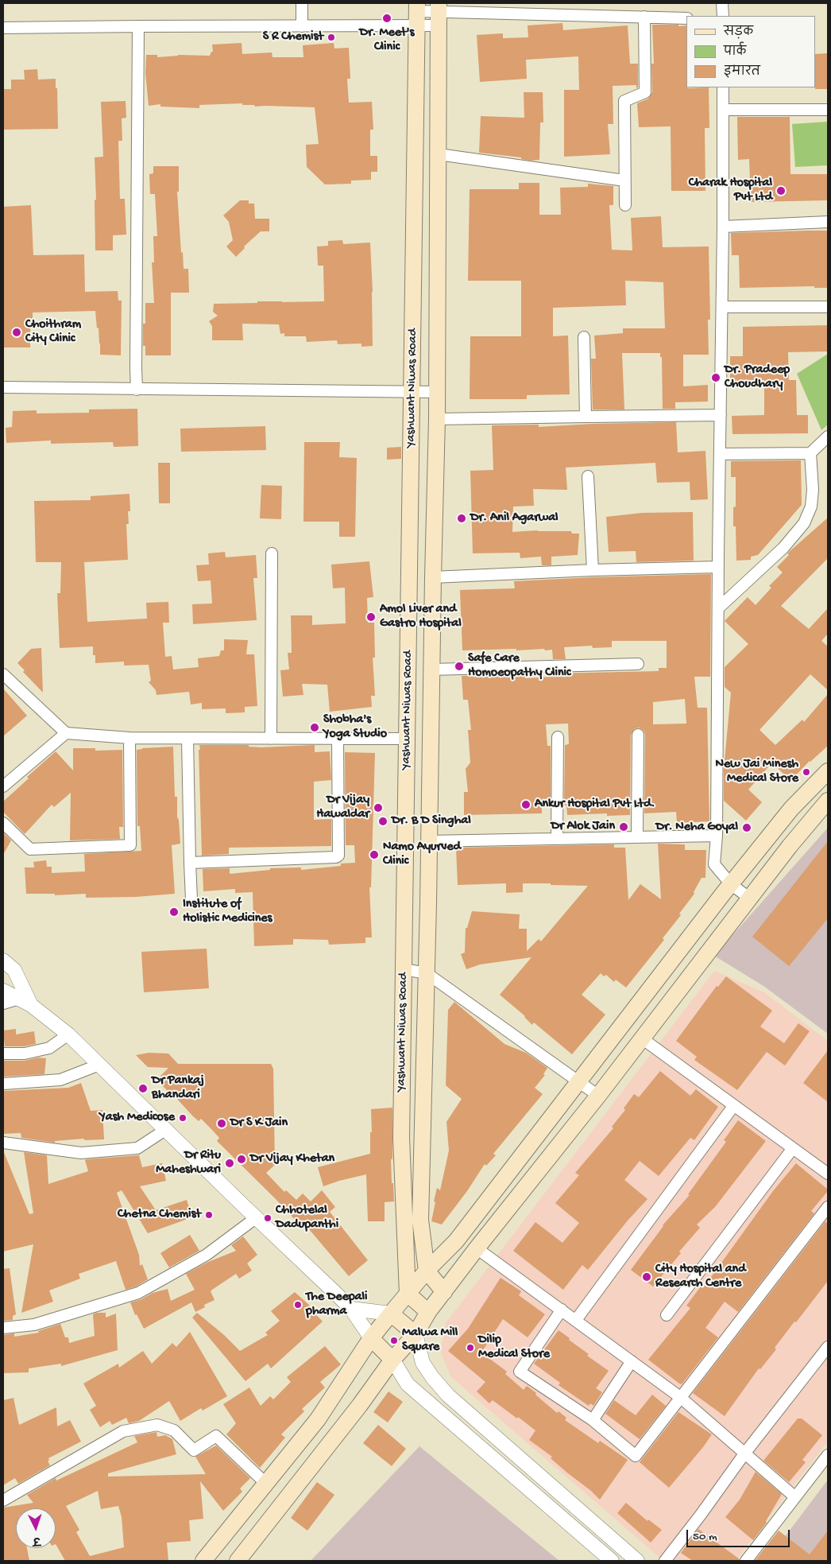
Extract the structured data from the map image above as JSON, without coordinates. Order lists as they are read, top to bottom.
{
  "streets": {
    "main road": ["Yashwant Niwas Road"]
  },
  "places": [
    "Dr. Meet's Clinic",
    "S R Chemist",
    "Charak Hospital Pvt Ltd",
    "Choithram City Clinic",
    "Dr. Pradeep Choudhary",
    "Dr. Anil Agarwal",
    "Amol Liver and Gastro Hospital",
    "Safe Care Homoeopathy Clinic",
    "Shobha's Yoga Studio",
    "New Jai Minesh Medical Store",
    "Ankur Hospital Pvt Ltd.",
    "Dr Vijay Hawaldar",
    "Dr. B D Singhal",
    "Dr Alok Jain",
    "Dr. Neha Goyal",
    "Namo Ayurved Clinic",
    "Institute of Holistic Medicines",
    "Dr Pankaj Bhandari",
    "Yash Medicose",
    "Dr S K Jain",
    "Dr Vijay Khetan",
    "Dr Ritu Maheshwari",
    "Chetna Chemist",
    "Chhotelal Dadupanthi",
    "City Hospital and Research Centre",
    "The Deepali pharma",
    "Malwa Mill Square",
    "Dilip Medical Store"
  ],
  "legend": ["सड़क", "पार्क", "इमारत"],
  "scale_bar": "50 m",
  "north": "bottom"
}
